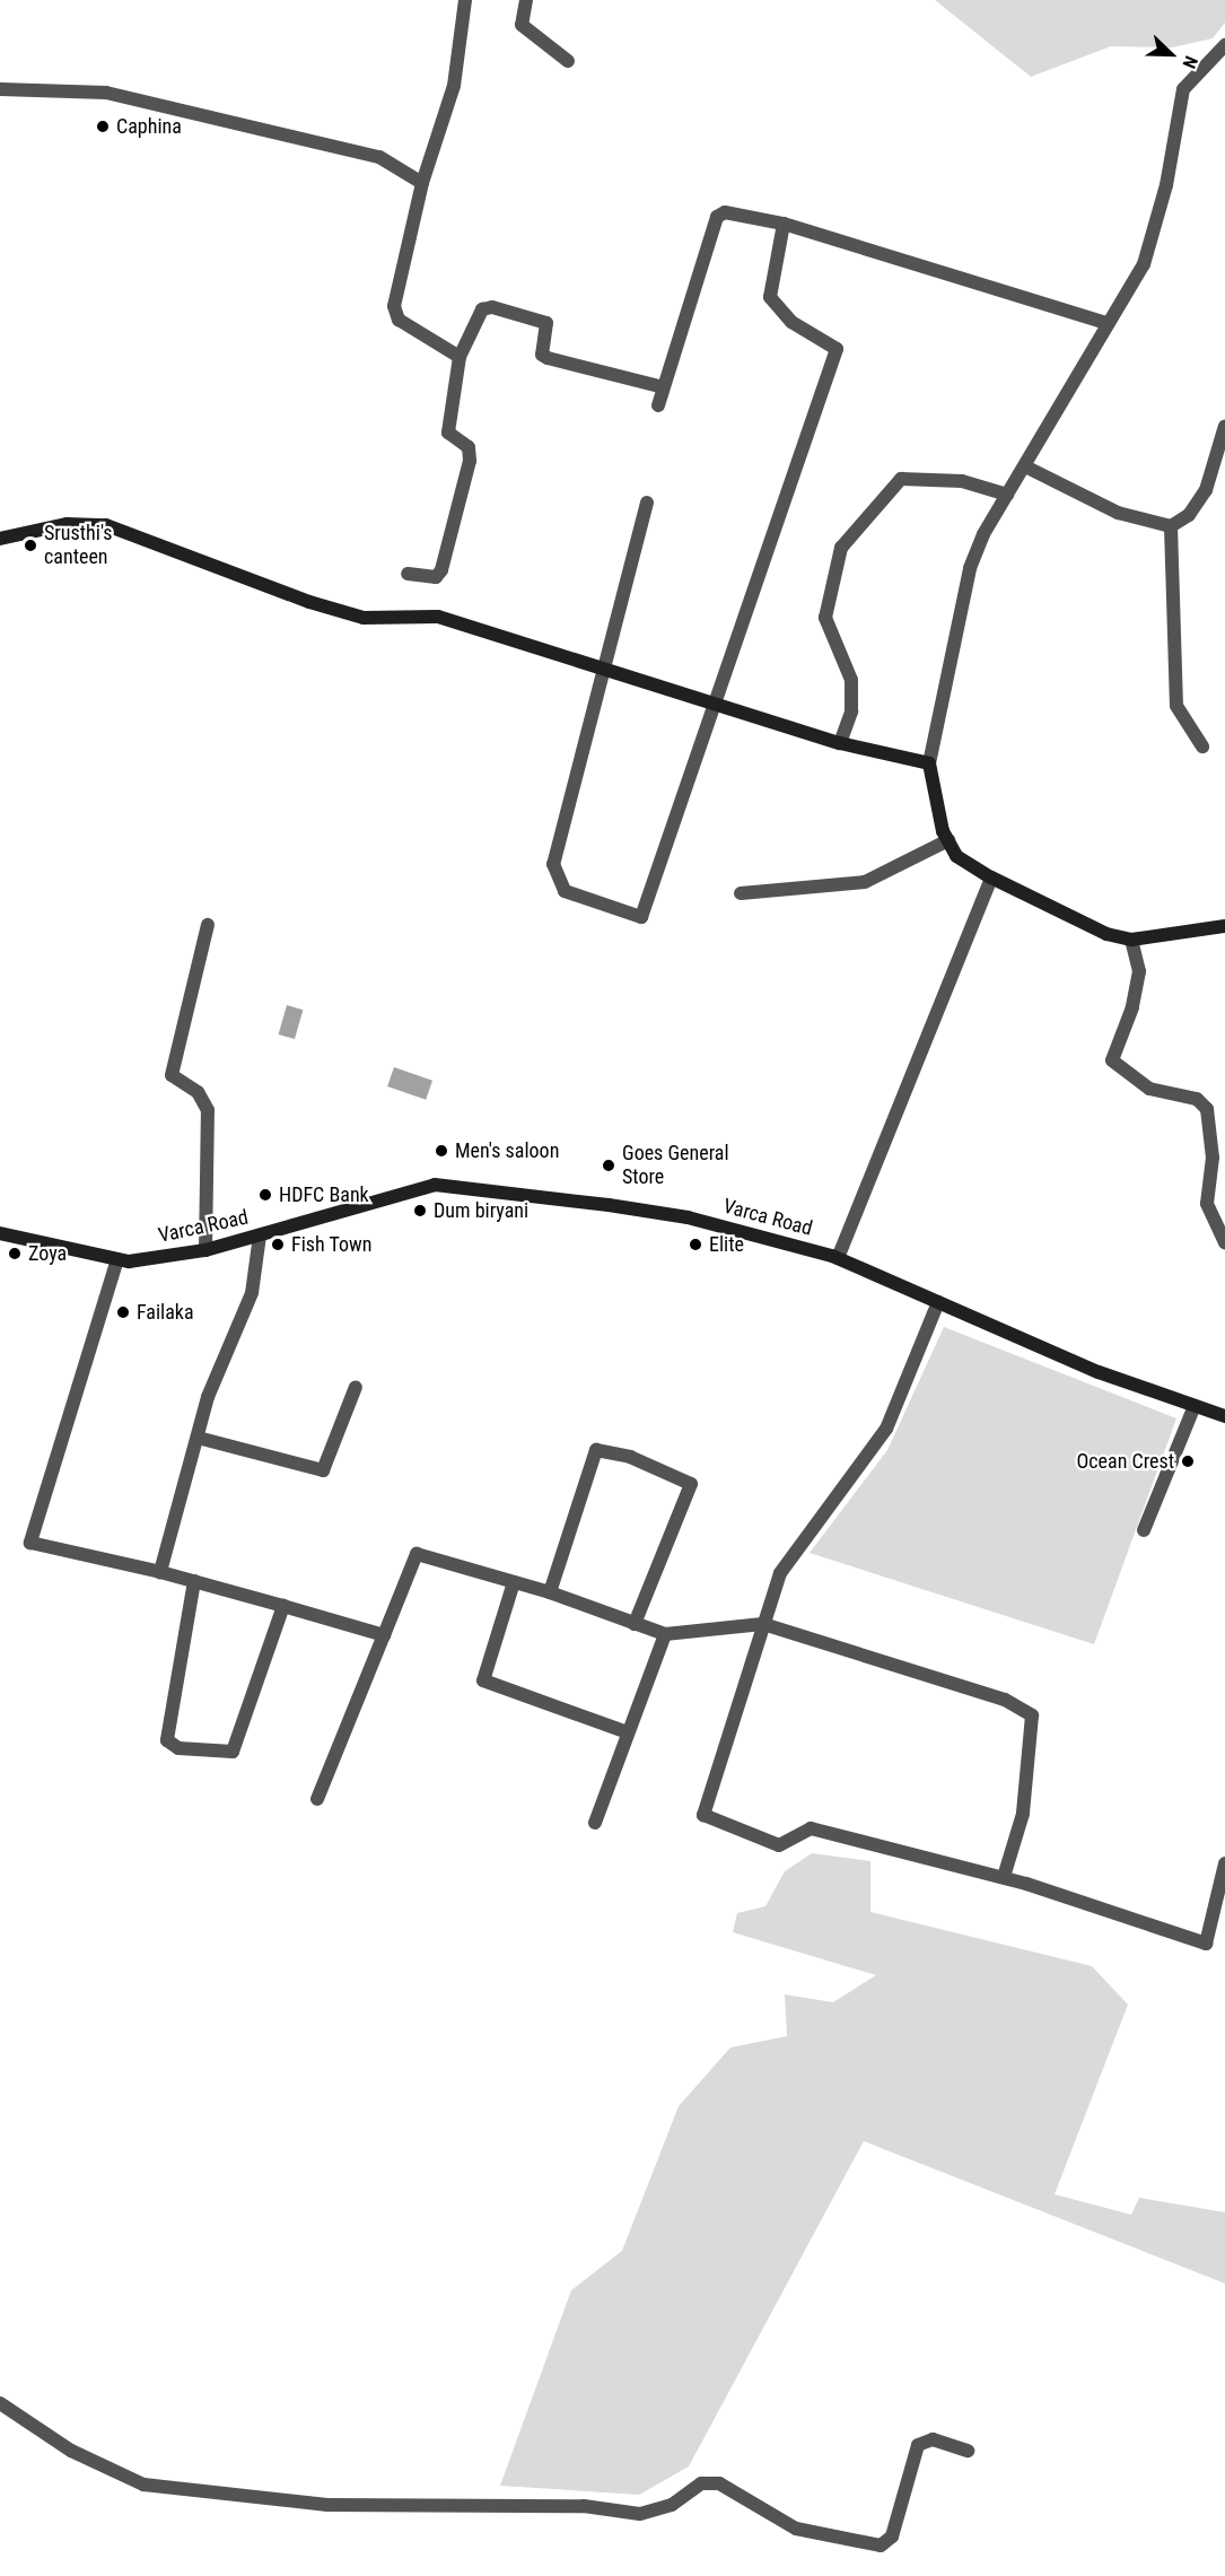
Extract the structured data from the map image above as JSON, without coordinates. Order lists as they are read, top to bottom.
{
  "streets": {
    "street": ["Varca Road"]
  },
  "places": [
    "Caphina",
    "Srusthi's canteen",
    "Men's saloon",
    "Goes General Store",
    "HDFC Bank",
    "Dum biryani",
    "Fish Town",
    "Elite",
    "Zoya",
    "Failaka",
    "Ocean Crest"
  ],
  "north": "bottom right"
}
